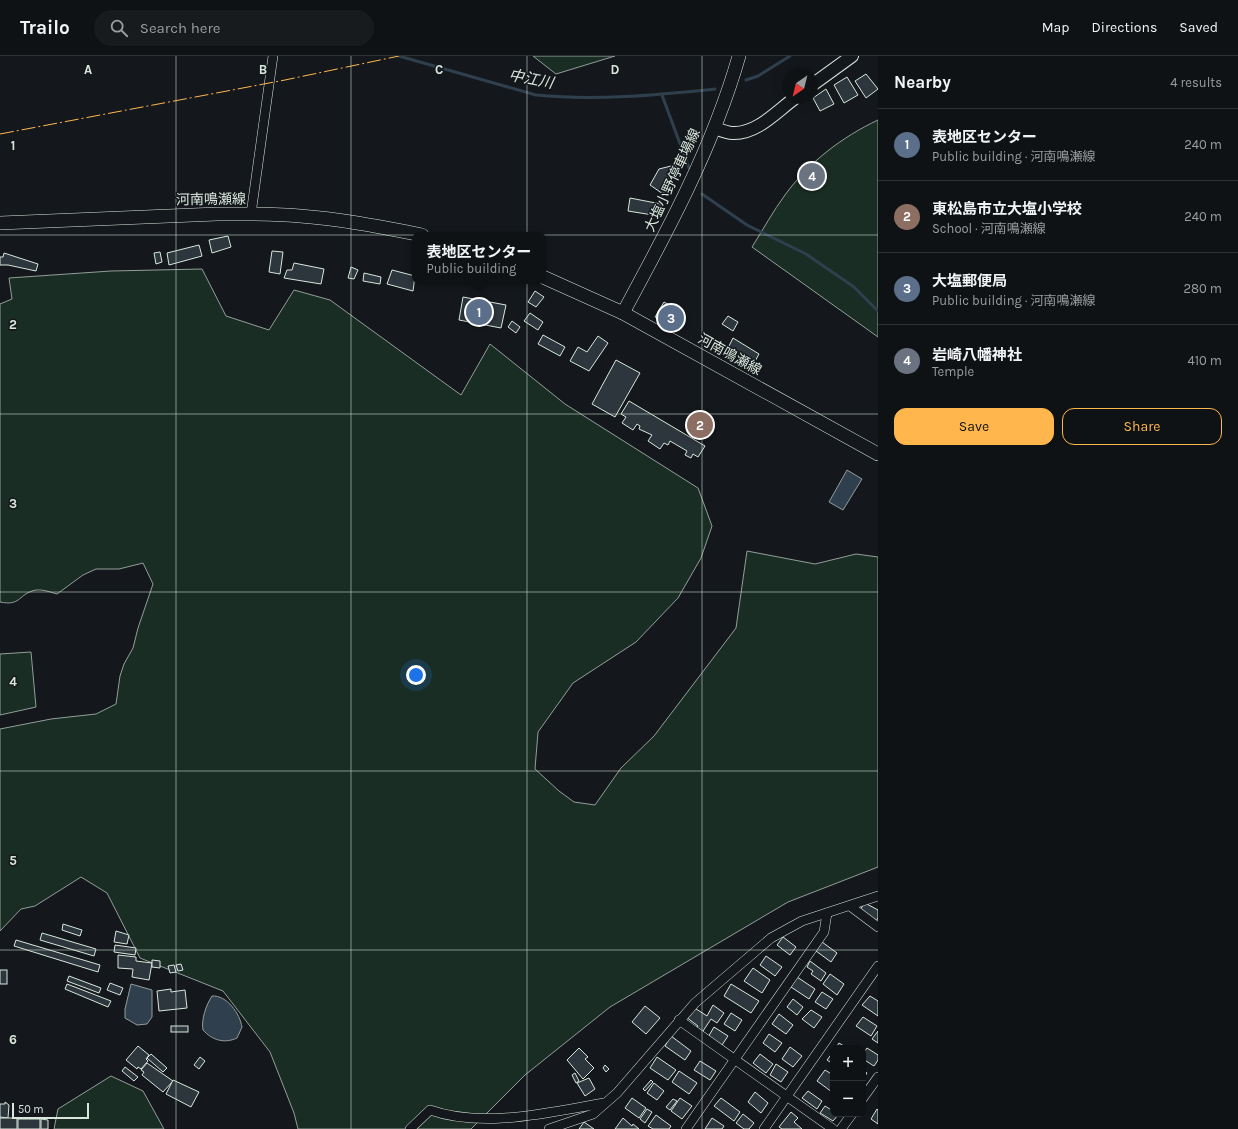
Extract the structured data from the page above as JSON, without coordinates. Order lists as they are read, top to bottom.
{
  "streets": {
    "main road": ["大塩小野停車場線", "河南鳴瀬線"]
  },
  "crossings": [
    ["大塩小野停車場線", "河南鳴瀬線"]
  ],
  "water": ["中江川"],
  "scale_bar": "50 m",
  "north": "bottom left",
  "page": {
    "header": "Trailo",
    "search": "Search here",
    "nav": ["Map", "Directions", "Saved"],
    "heading": ["Nearby", "4 results"],
    "list": [
      {
        "mark": "1",
        "name": "表地区センター",
        "note": "Public building · 河南鳴瀬線",
        "value": "240 m"
      },
      {
        "mark": "2",
        "name": "東松島市立大塩小学校",
        "note": "School · 河南鳴瀬線",
        "value": "240 m"
      },
      {
        "mark": "3",
        "name": "大塩郵便局",
        "note": "Public building · 河南鳴瀬線",
        "value": "280 m"
      },
      {
        "mark": "4",
        "name": "岩崎八幡神社",
        "note": "Temple",
        "value": "410 m"
      }
    ],
    "pins": [
      "4",
      "1",
      "3",
      "2"
    ],
    "popup": ["表地区センター", "Public building"],
    "buttons": ["Save", "Share"],
    "map_buttons": ["+", "−"],
    "scale": "50 m"
  },
  "grid": {
    "columns": [
      "A",
      "B",
      "C",
      "D"
    ],
    "rows": [
      "1",
      "2",
      "3",
      "4",
      "5",
      "6"
    ]
  }
}
